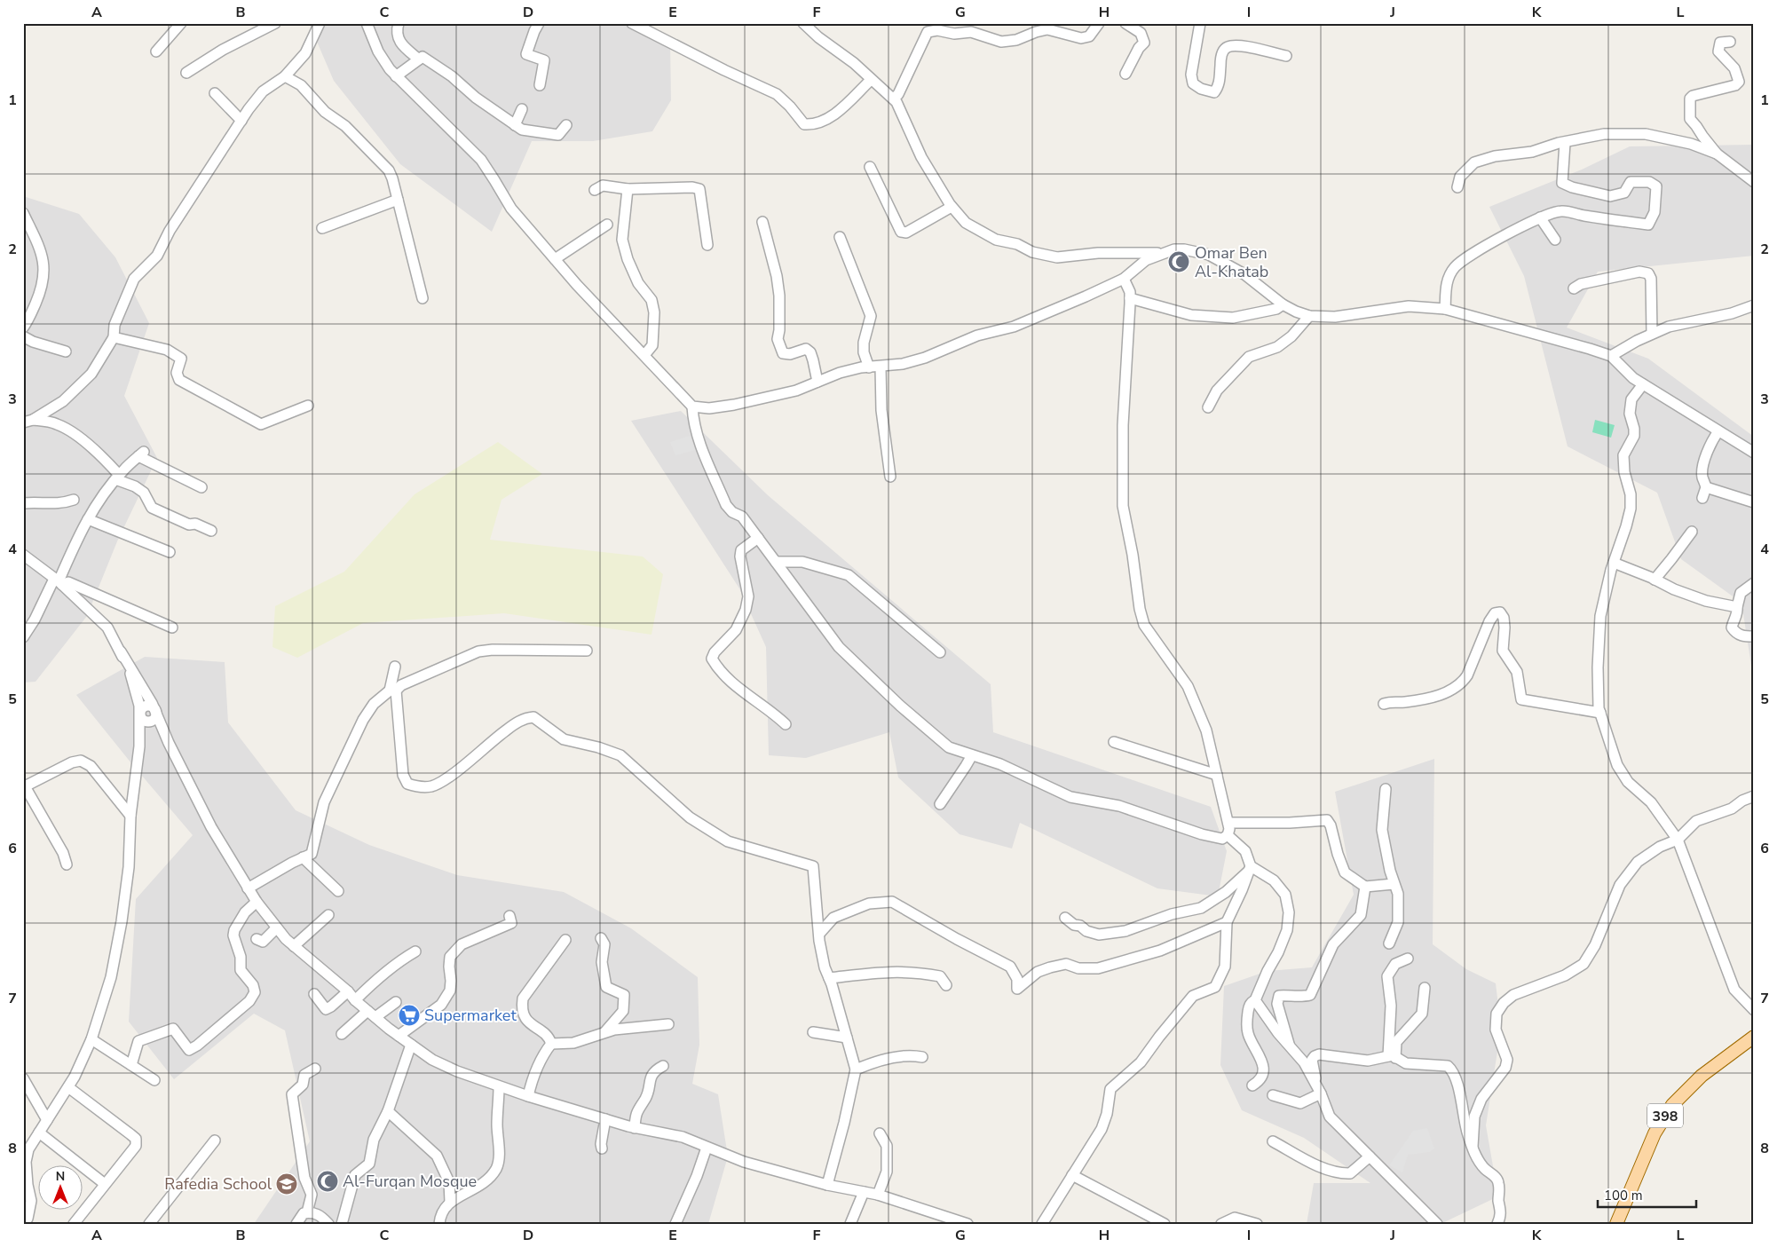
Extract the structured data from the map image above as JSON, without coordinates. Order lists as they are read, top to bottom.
{
  "streets": {
    "main road": ["398"]
  },
  "places": {
    "mosque": ["Omar Ben Al-Khatab", "Al-Furqan Mosque"],
    "supermarket": ["Supermarket"],
    "school or university": ["Rafedia School"]
  },
  "scale_bar": "100 m",
  "north": "top",
  "grid": {
    "columns": [
      "A",
      "B",
      "C",
      "D",
      "E",
      "F",
      "G",
      "H",
      "I",
      "J",
      "K",
      "L"
    ],
    "rows": [
      "1",
      "2",
      "3",
      "4",
      "5",
      "6",
      "7",
      "8"
    ]
  }
}
